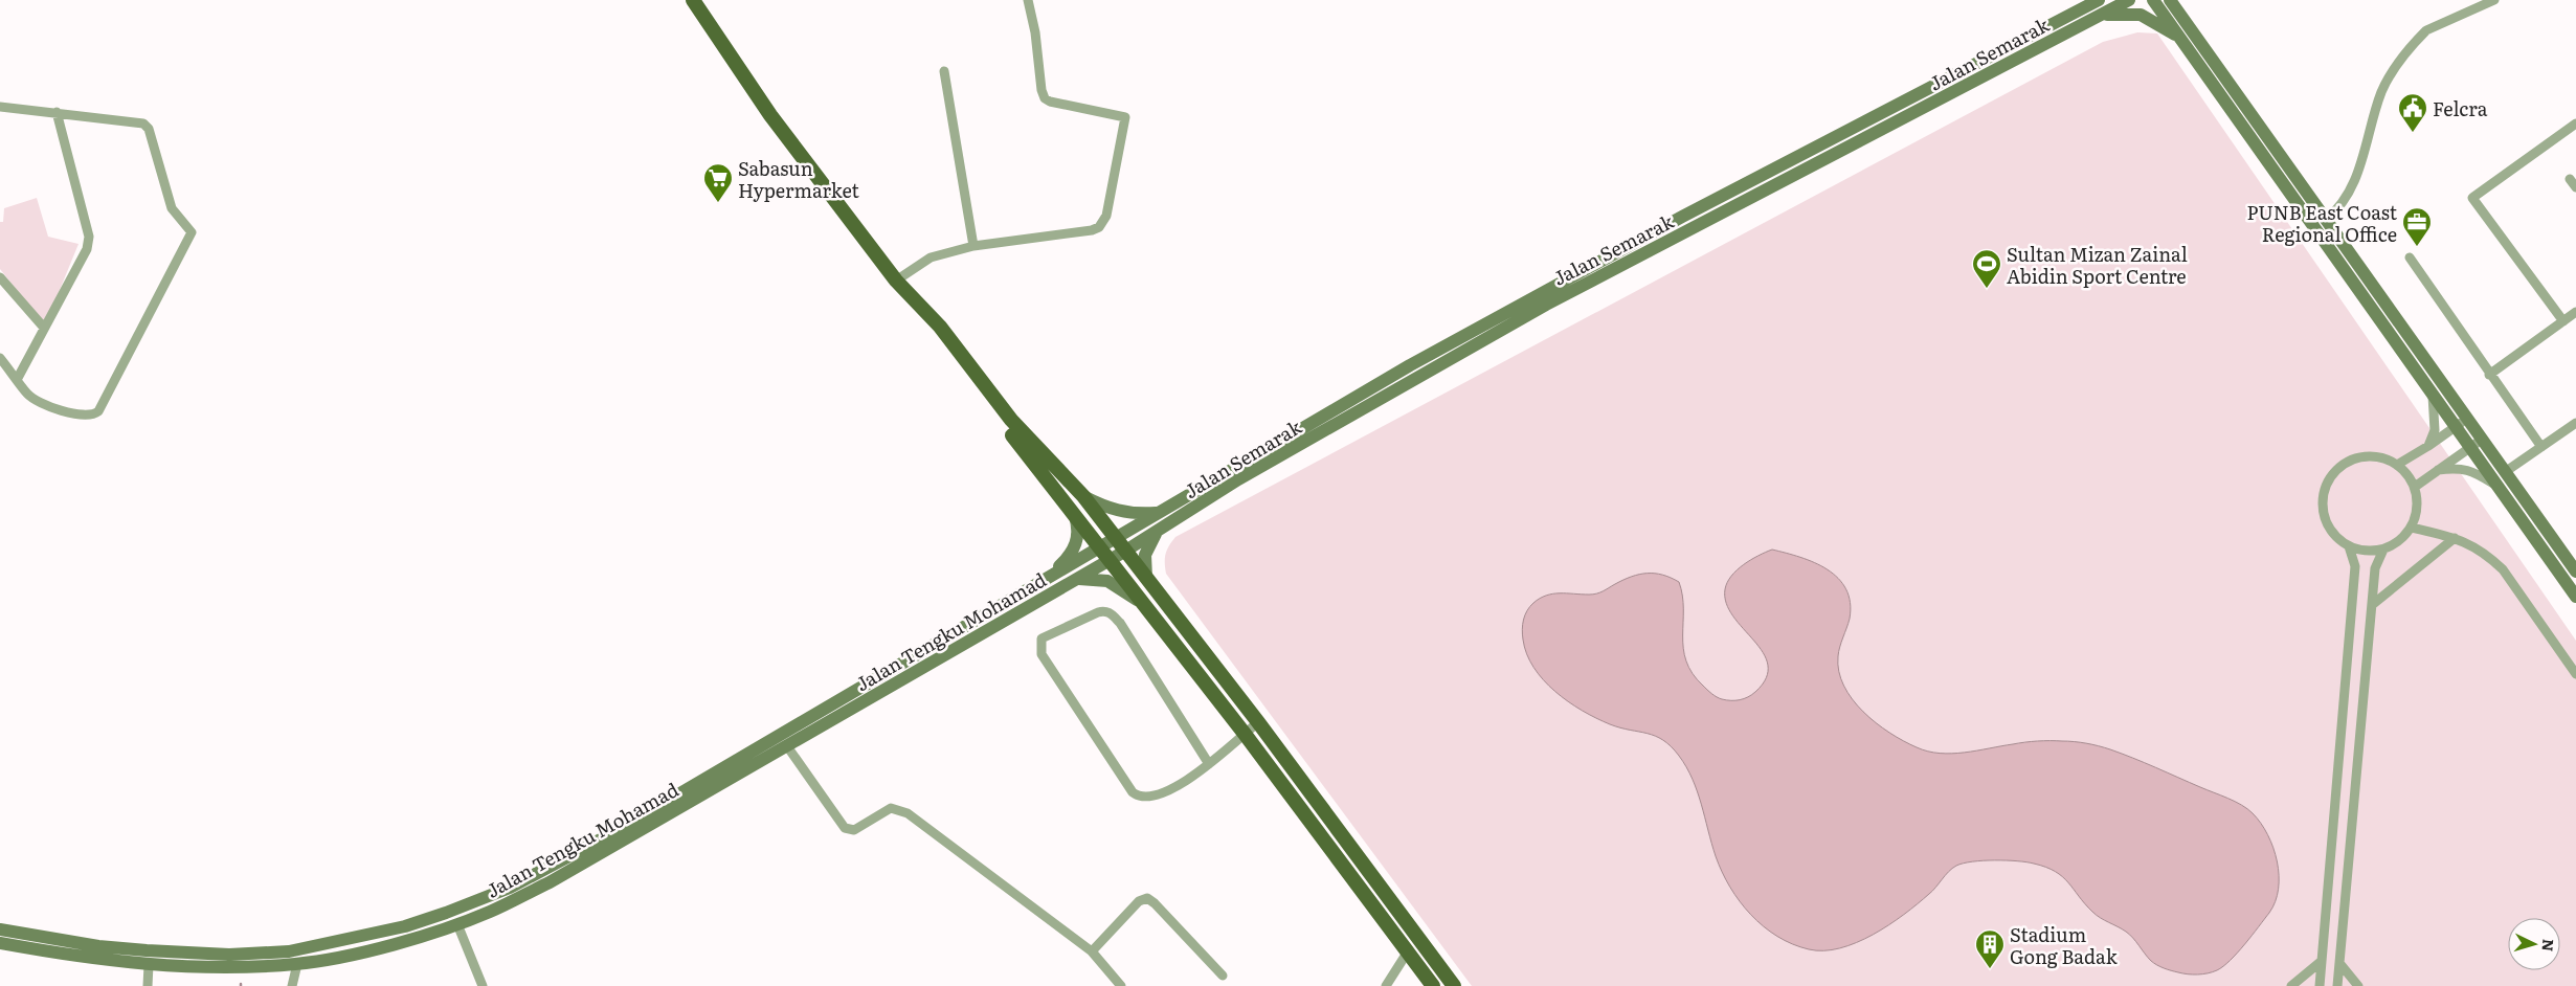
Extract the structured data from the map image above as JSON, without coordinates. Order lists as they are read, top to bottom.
{
  "streets": {
    "main road": ["Jalan Semarak", "Jalan Tengku Mohamad"]
  },
  "crossings": [
    ["Jalan Semarak", "Jalan Tengku Mohamad"]
  ],
  "places": {
    "public building": ["Felcra"],
    "supermarket": ["Sabasun Hypermarket"],
    "office": ["PUNB East Coast Regional Office"],
    "sports": ["Sultan Mizan Zainal Abidin Sport Centre"],
    "building": ["Stadium Gong Badak"]
  },
  "north": "right"
}
